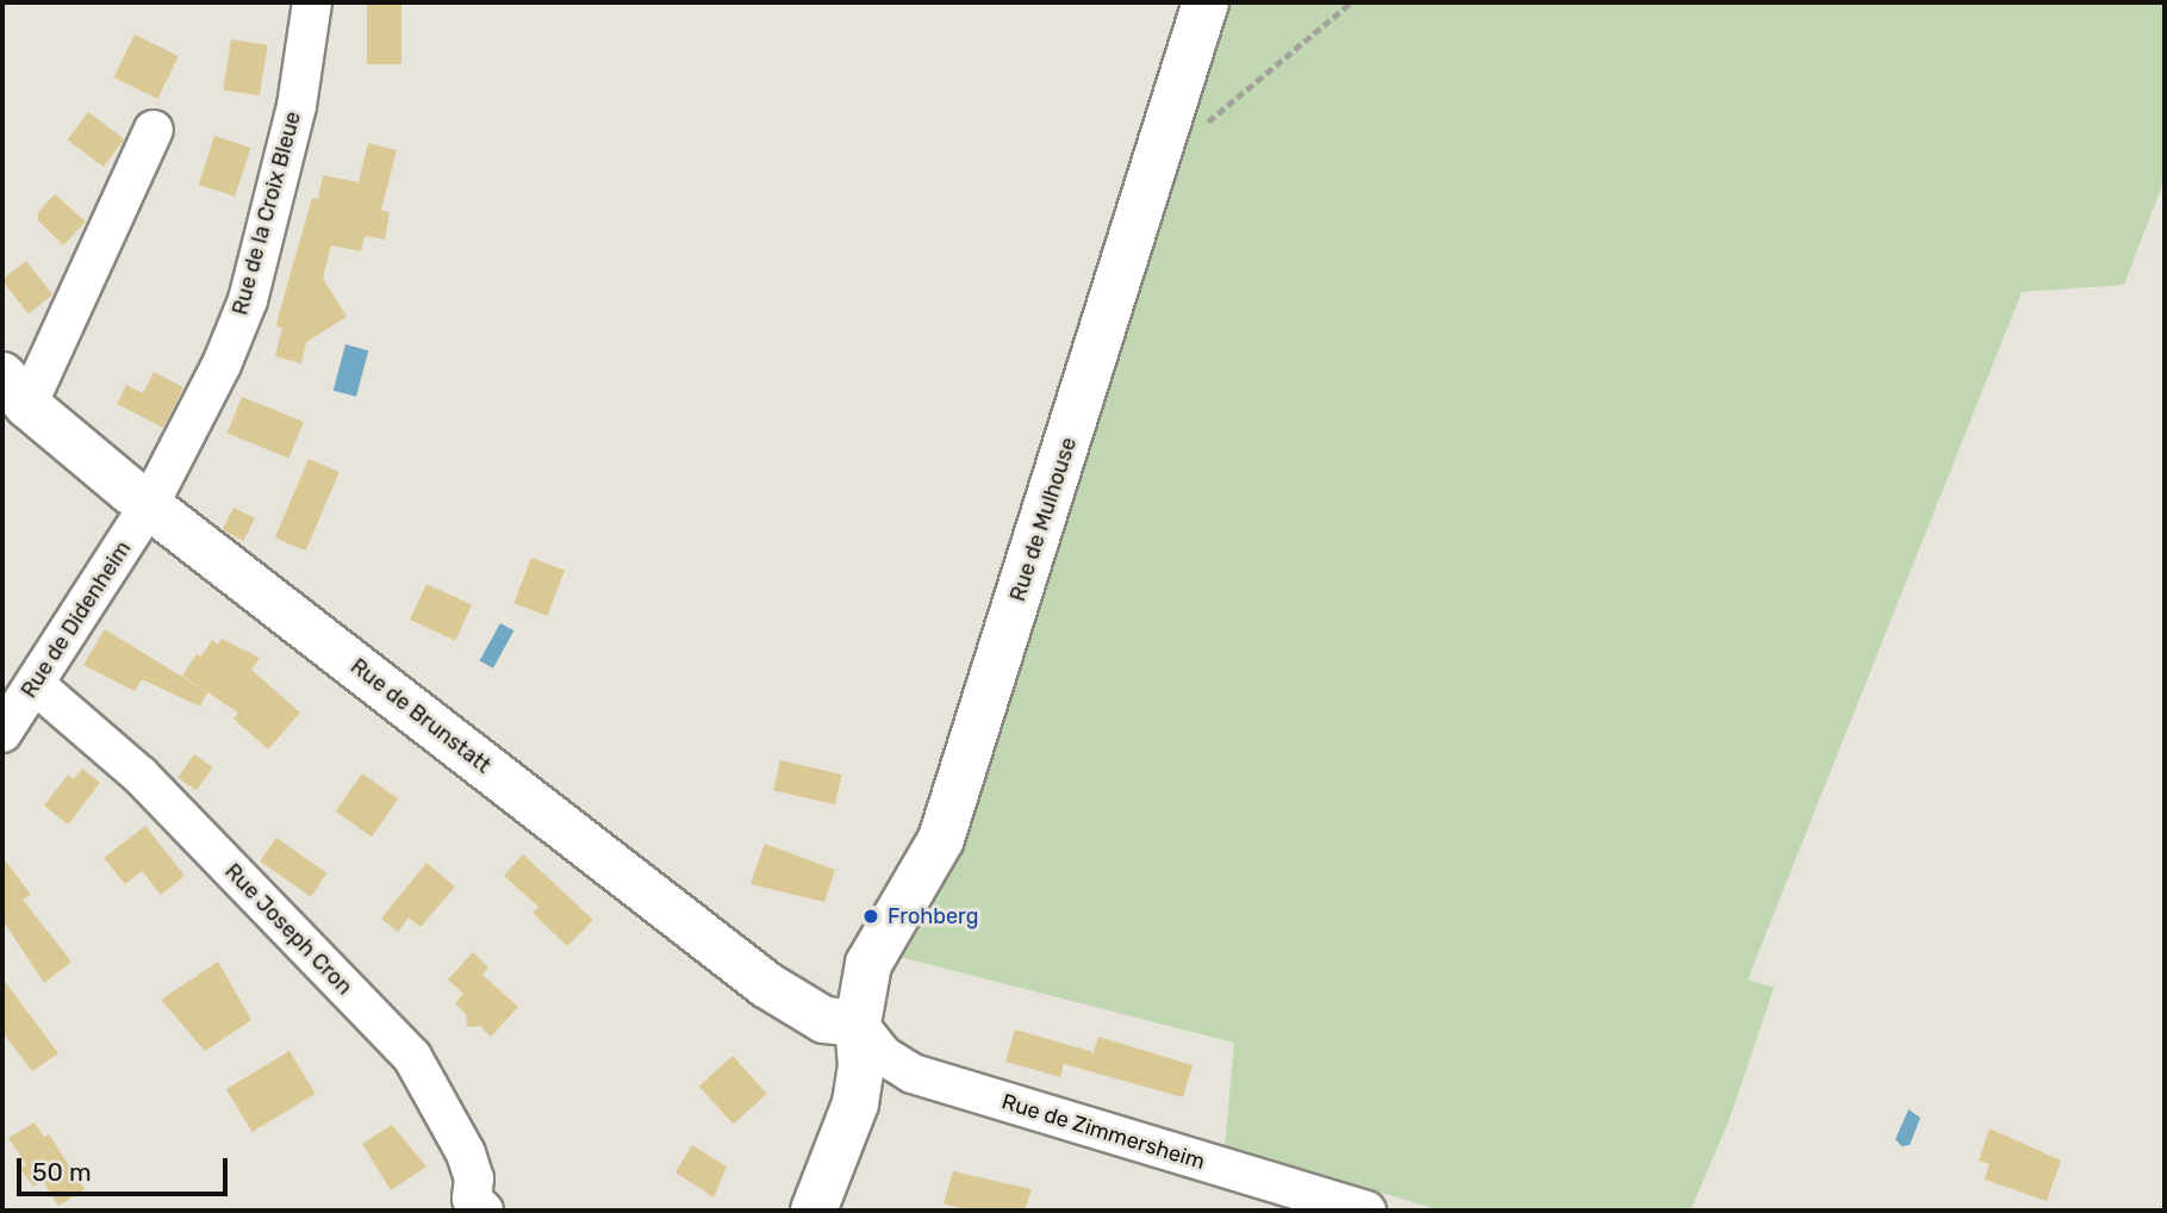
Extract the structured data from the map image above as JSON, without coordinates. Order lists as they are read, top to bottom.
{
  "streets": {
    "main road": ["Rue de Mulhouse", "Rue de Brunstatt"],
    "street": [
      "Rue de la Croix Bleue",
      "Rue de Didenheim",
      "Rue Joseph Cron",
      "Rue de Zimmersheim"
    ]
  },
  "crossings": [
    ["Rue de la Croix Bleue", "Rue de Didenheim"],
    ["Rue de la Croix Bleue", "Rue de Brunstatt"],
    ["Rue de Mulhouse", "Rue de Brunstatt"],
    ["Rue de Mulhouse", "Rue de Zimmersheim"],
    ["Rue de Didenheim", "Rue de Brunstatt"],
    ["Rue de Didenheim", "Rue Joseph Cron"],
    ["Rue de Brunstatt", "Rue de Zimmersheim"]
  ],
  "places": ["Frohberg"],
  "scale_bar": "50 m"
}
